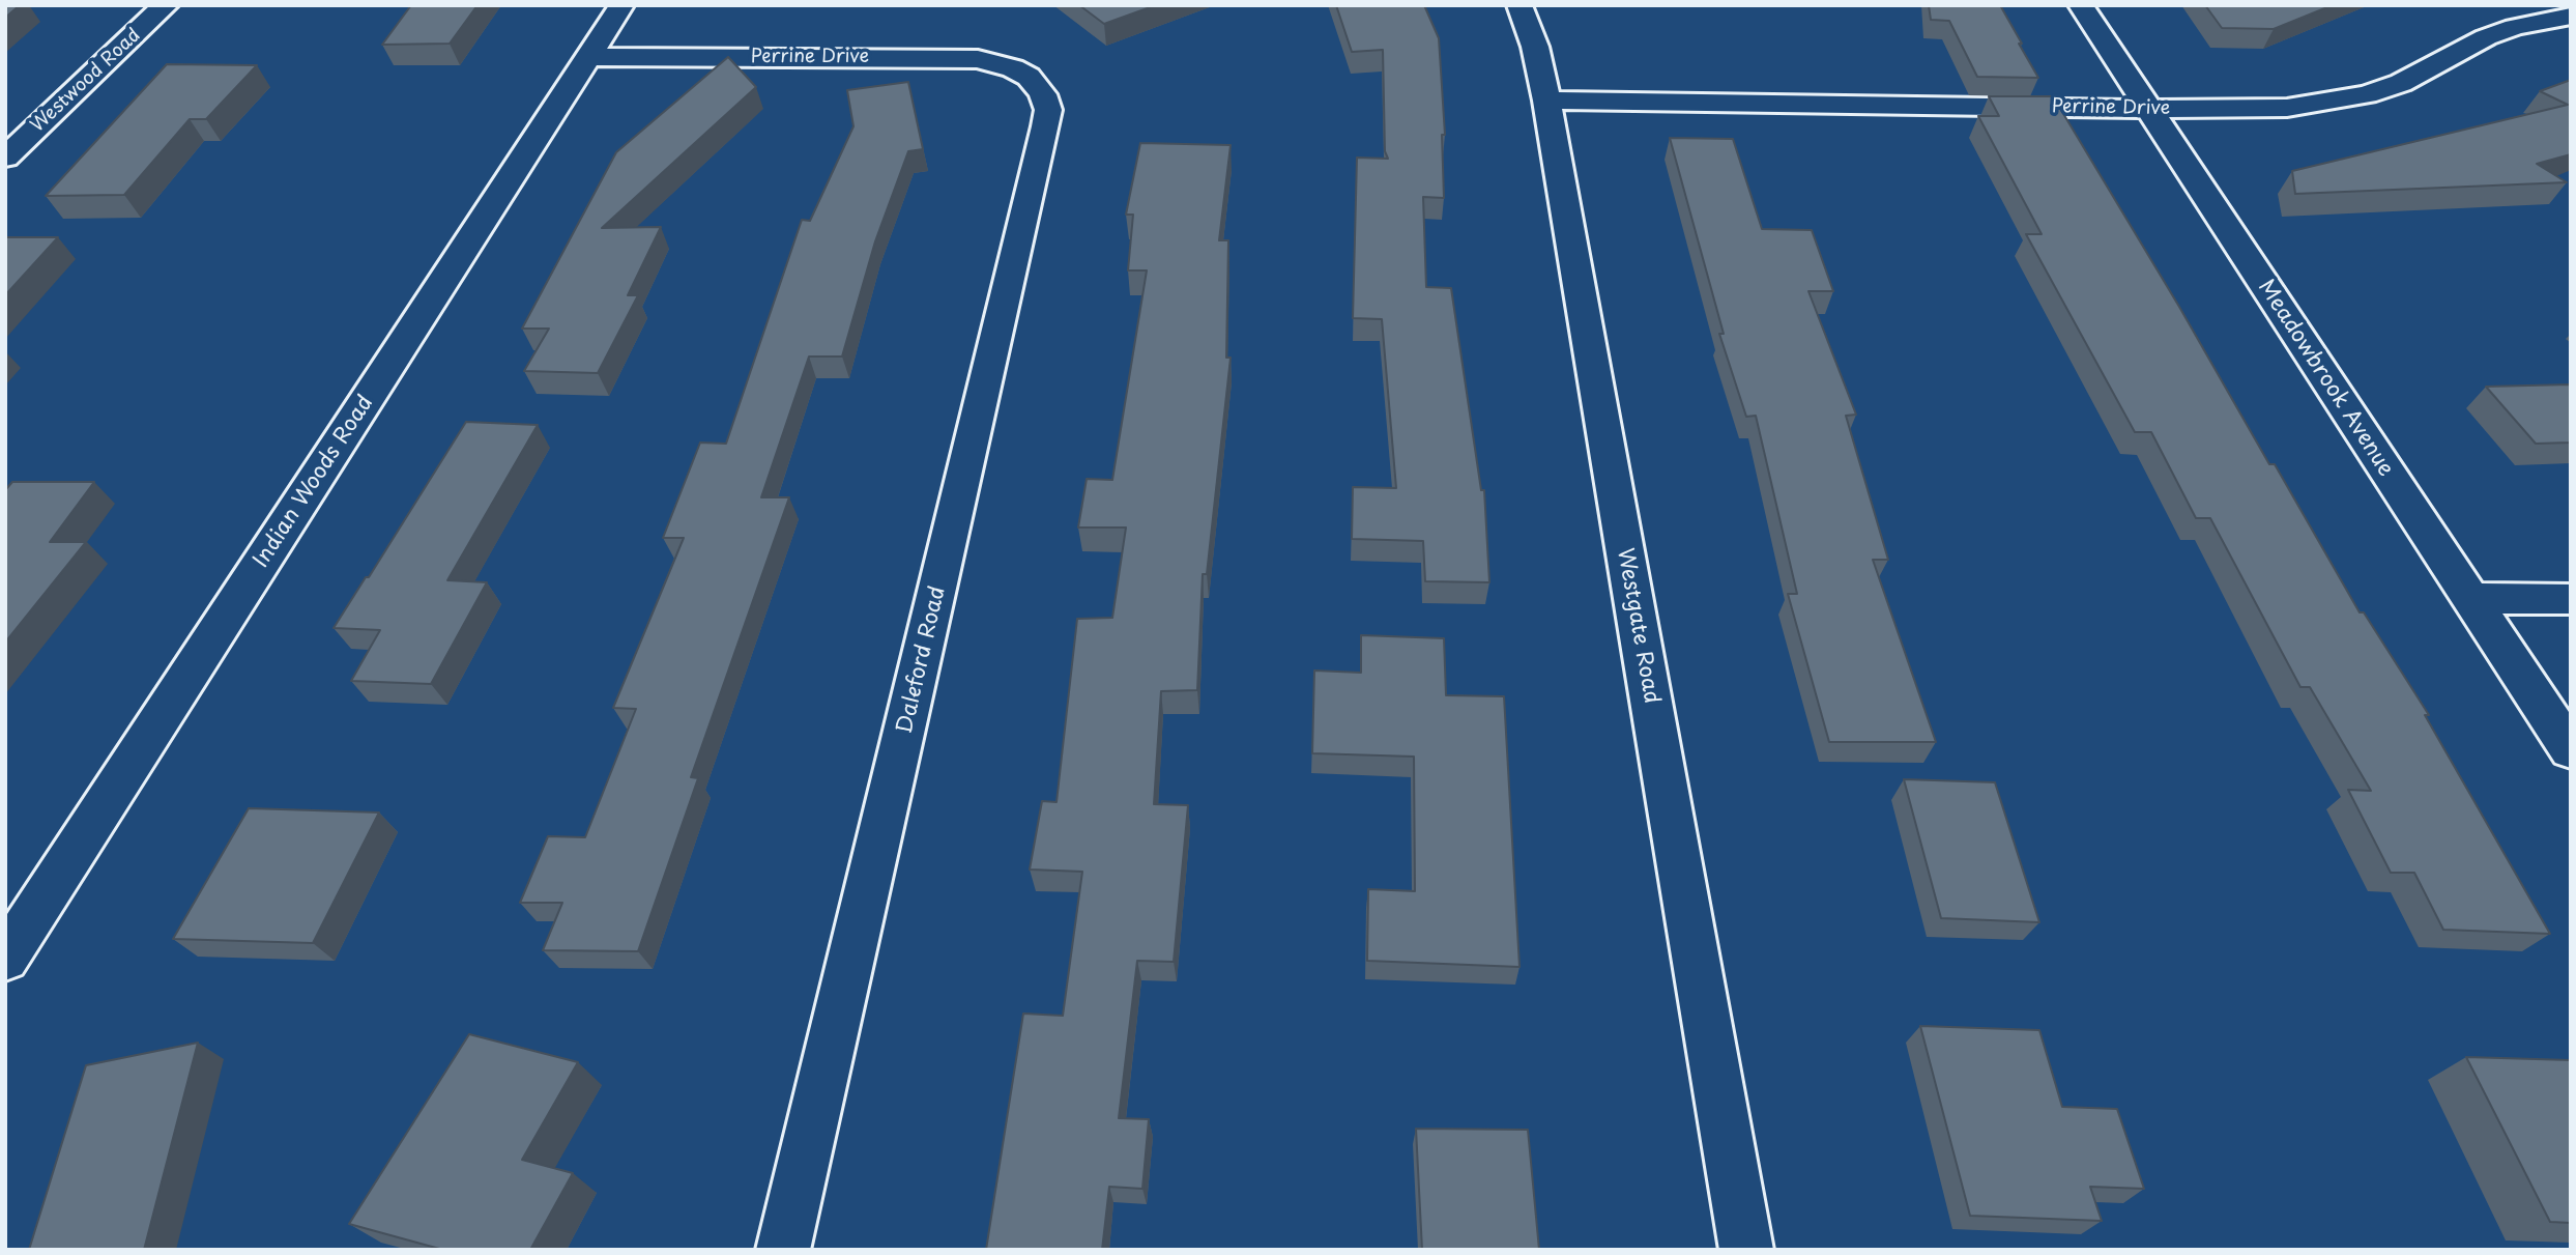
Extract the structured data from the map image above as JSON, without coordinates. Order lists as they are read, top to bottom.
{
  "streets": {
    "street": [
      "Perrine Drive",
      "Westwood Road",
      "Meadowbrook Avenue",
      "Indian Woods Road",
      "Westgate Road",
      "Daleford Road"
    ]
  },
  "crossings": [
    ["Perrine Drive", "Meadowbrook Avenue"],
    ["Perrine Drive", "Indian Woods Road"],
    ["Perrine Drive", "Westgate Road"],
    ["Perrine Drive", "Daleford Road"]
  ]
}
